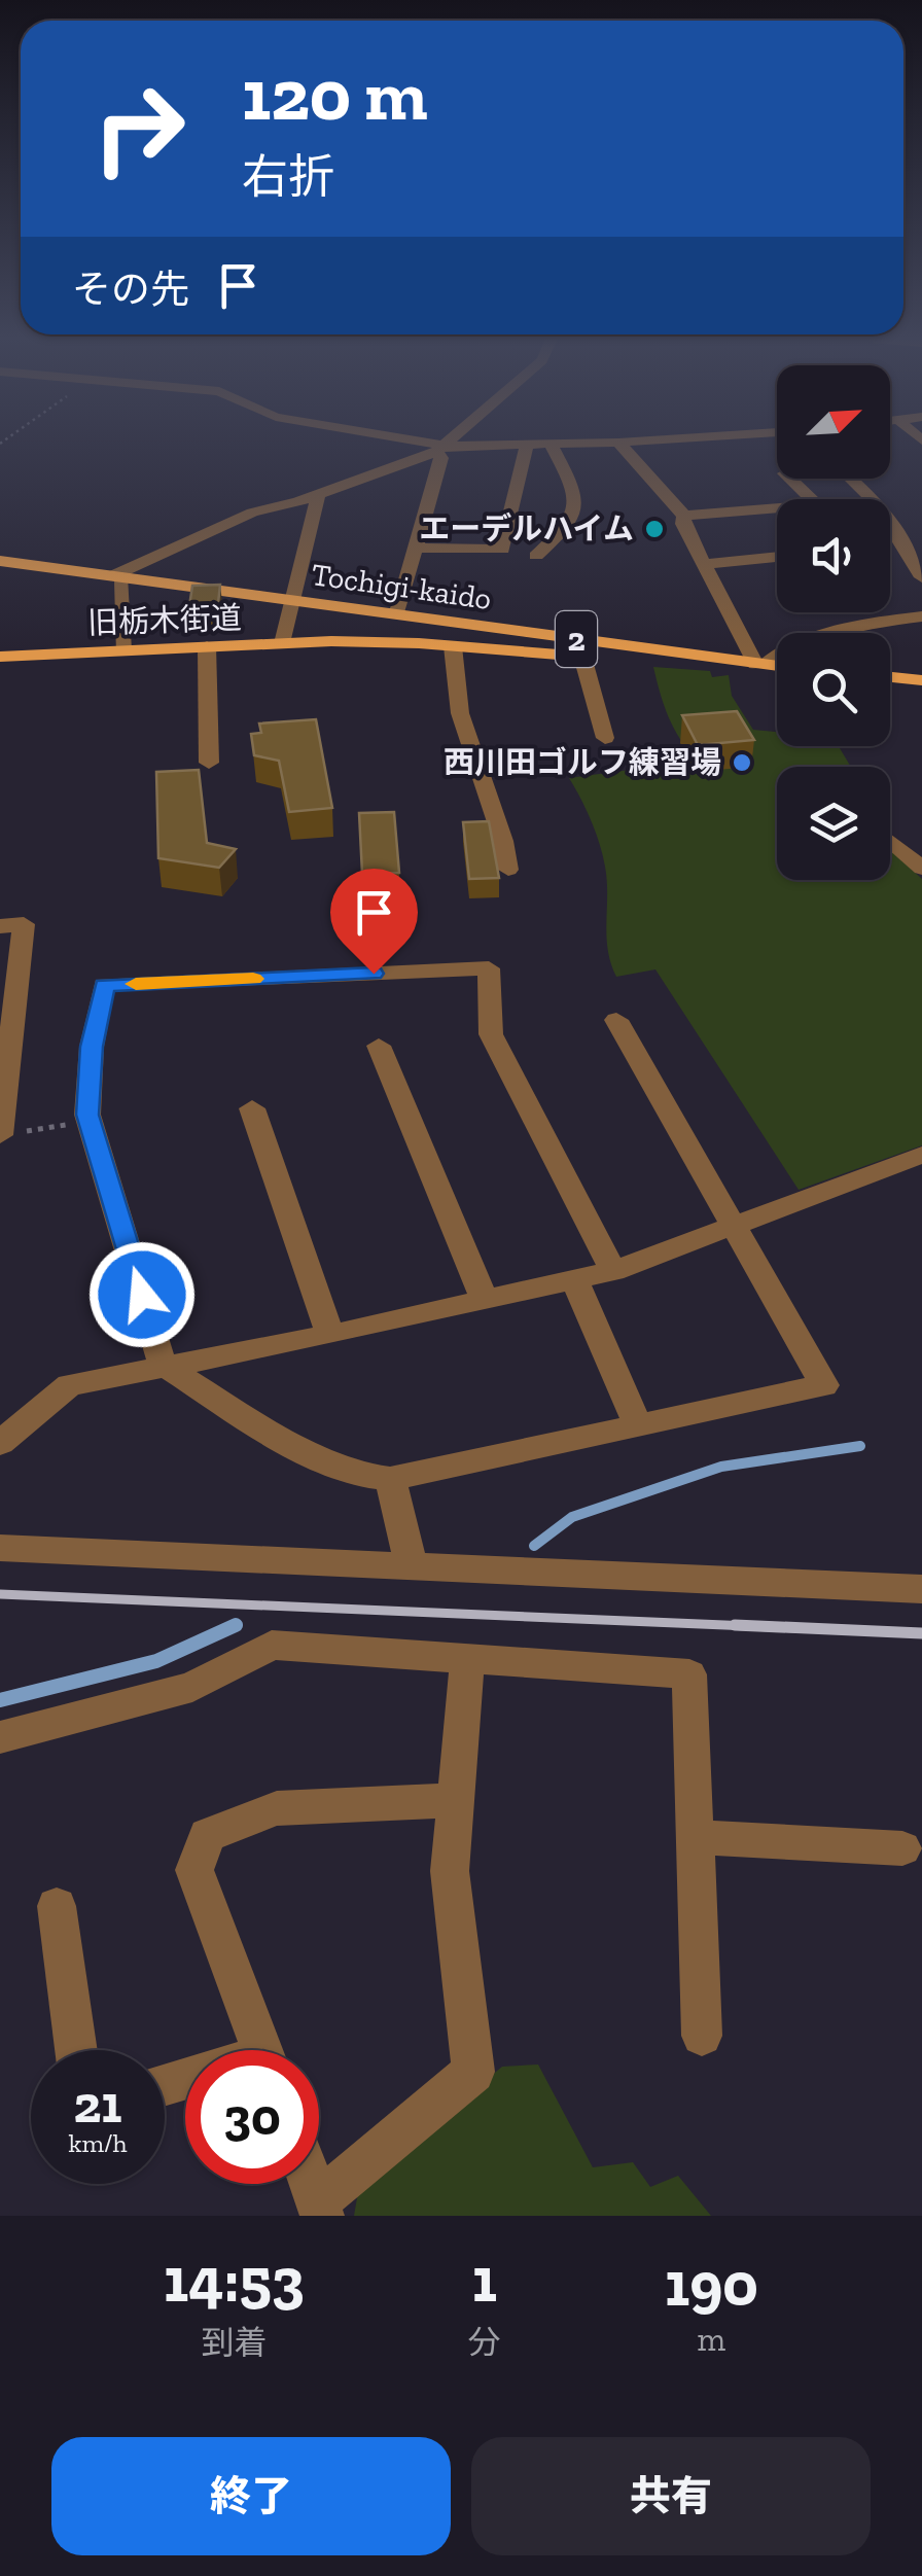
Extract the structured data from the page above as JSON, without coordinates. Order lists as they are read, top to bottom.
{
  "streets": {
    "main road": ["Tochigi-kaido", "旧栃木街道", "2"]
  },
  "crossings": [
    ["Tochigi-kaido", "旧栃木街道"]
  ],
  "places": ["エーデルハイム", "西川田ゴルフ練習場"],
  "north": "top right",
  "page": {
    "turn": ["120 m", "右折"],
    "then": "その先",
    "speed": "21 km/h",
    "limit": "30",
    "eta": [
      "14:53",
      "到着",
      "1",
      "分",
      "190",
      "m"
    ],
    "buttons": ["終了", "共有"]
  }
}
